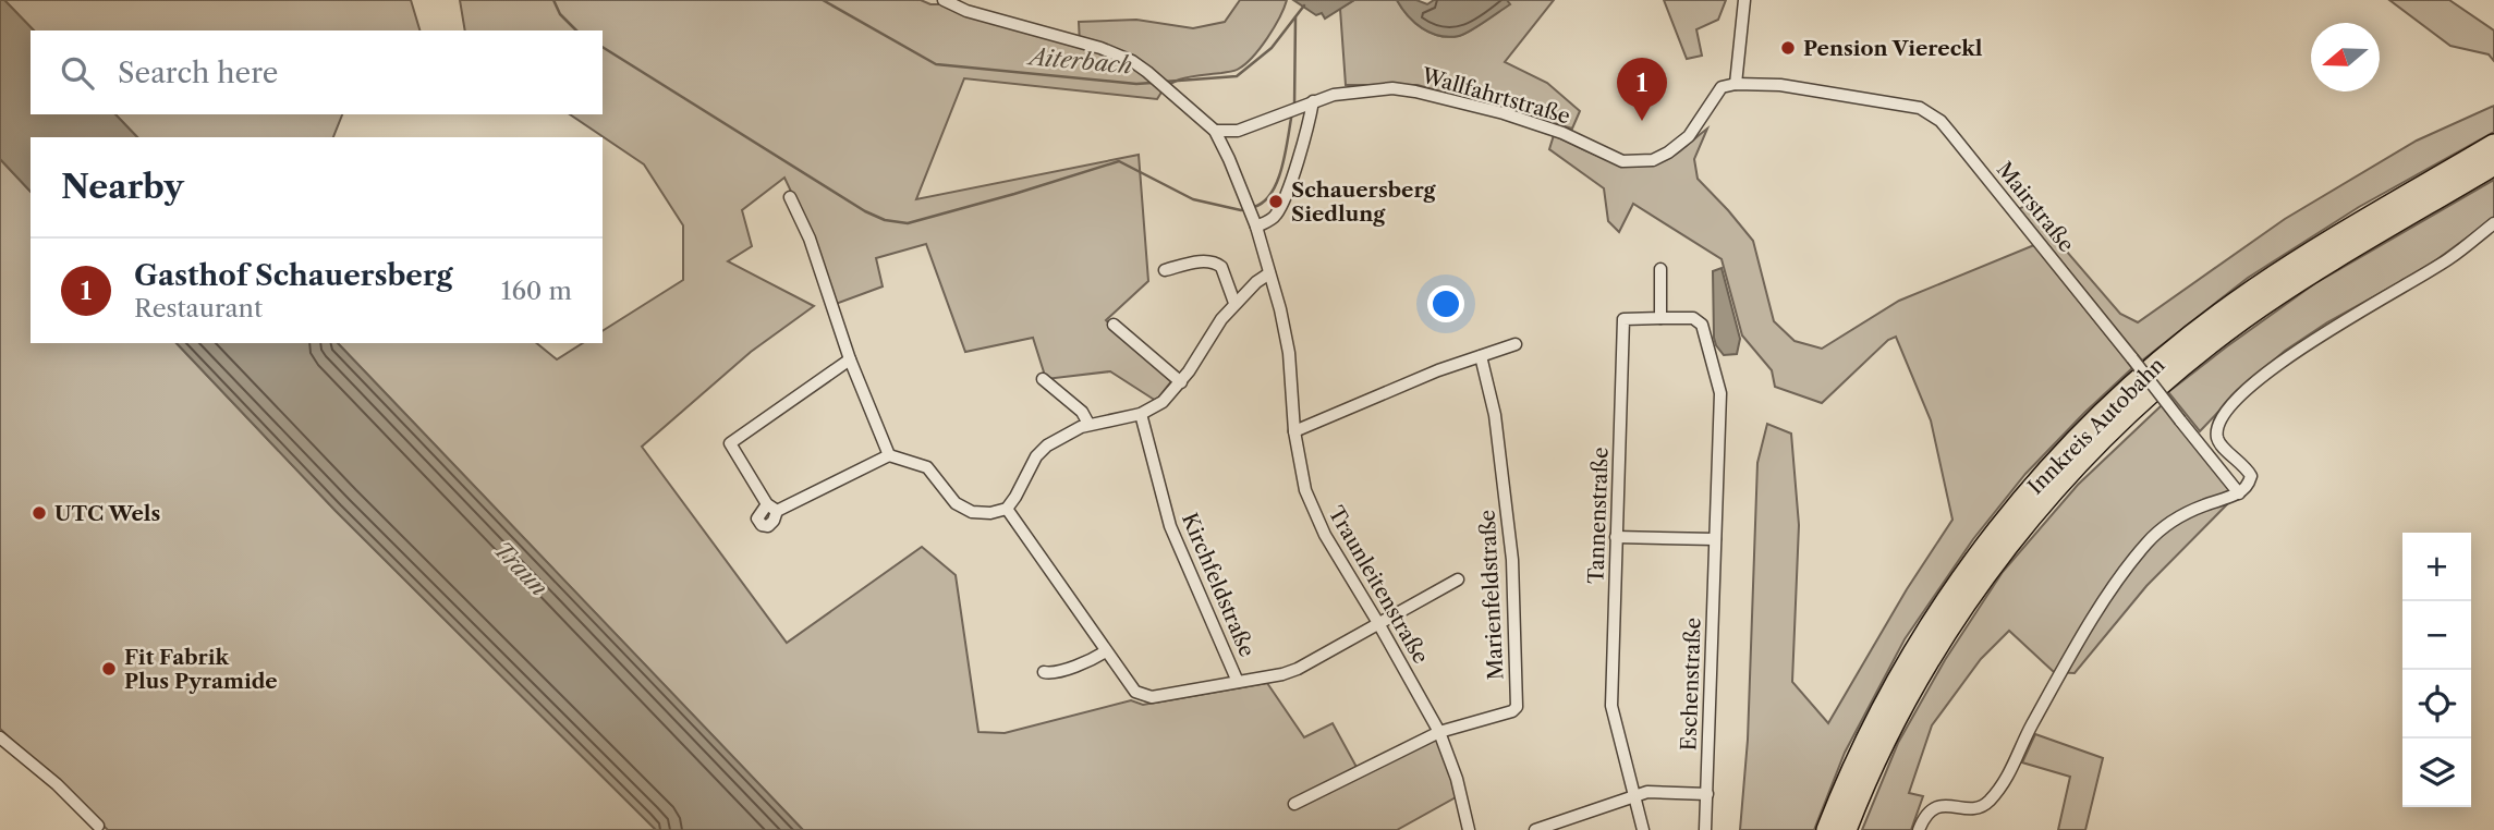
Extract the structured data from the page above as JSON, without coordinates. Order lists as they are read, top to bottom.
{
  "streets": {
    "highway": ["Innkreis Autobahn"],
    "street": [
      "Wallfahrtstraße",
      "Mairstraße",
      "Tannenstraße",
      "Kirchfeldstraße",
      "Traunleitenstraße",
      "Marienfeldstraße",
      "Eschenstraße"
    ]
  },
  "crossings": [
    ["Wallfahrtstraße", "Mairstraße"],
    ["Wallfahrtstraße", "Traunleitenstraße"],
    ["Tannenstraße", "Eschenstraße"],
    ["Traunleitenstraße", "Marienfeldstraße"]
  ],
  "water": ["Aiterbach", "Traun"],
  "places": [
    "Pension Viereckl",
    "Schauersberg Siedlung",
    "UTC Wels",
    "Fit Fabrik Plus Pyramide"
  ],
  "north": "left",
  "page": {
    "search": "Search here",
    "pins": "1",
    "heading": "Nearby",
    "list": [
      {
        "mark": "1",
        "name": "Gasthof Schauersberg",
        "note": "Restaurant",
        "value": "160 m"
      }
    ],
    "map_buttons": ["+", "−"]
  }
}
